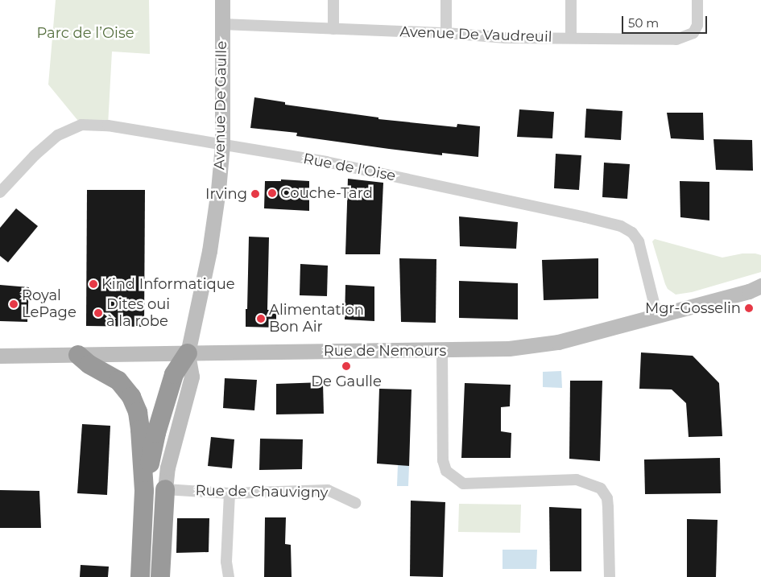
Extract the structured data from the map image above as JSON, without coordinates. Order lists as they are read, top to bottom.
{
  "streets": {
    "street": [
      "Avenue De Vaudreuil",
      "Avenue De Gaulle",
      "Rue de l'Oise",
      "Rue de Nemours",
      "Rue de Chauvigny"
    ]
  },
  "crossings": [
    ["Avenue De Vaudreuil", "Avenue De Gaulle"],
    ["Avenue De Gaulle", "Rue de l'Oise"],
    ["Avenue De Gaulle", "Rue de Nemours"],
    ["Rue de l'Oise", "Rue de Nemours"]
  ],
  "parks": ["Parc de l’Oise"],
  "places": [
    "Couche-Tard",
    "Irving",
    "Kind Informatique",
    "Royal LePage",
    "Mgr-Gosselin",
    "Dites oui à la robe",
    "Alimentation Bon Air",
    "De Gaulle"
  ],
  "scale_bar": "50 m"
}
